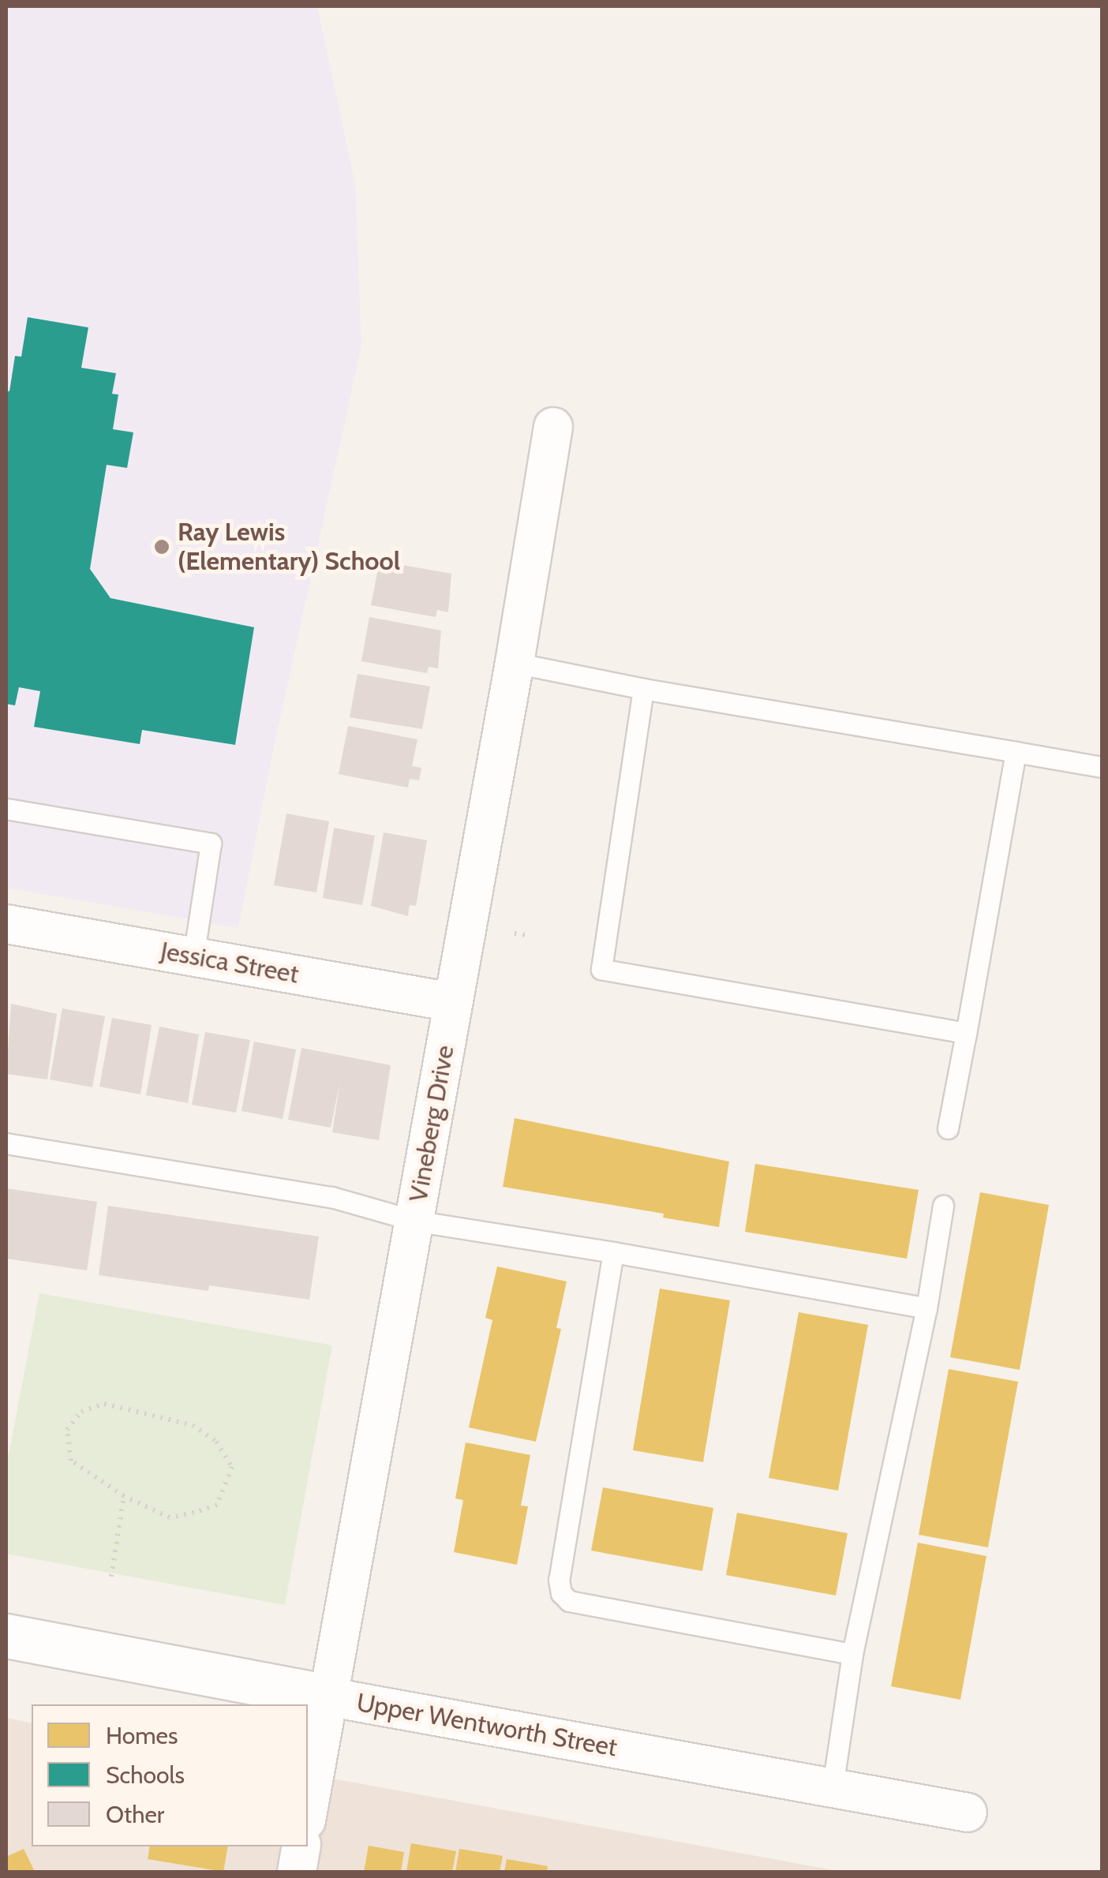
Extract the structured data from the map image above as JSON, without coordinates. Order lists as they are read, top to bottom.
{
  "streets": {
    "street": ["Jessica Street", "Vineberg Drive", "Upper Wentworth Street"]
  },
  "crossings": [
    ["Jessica Street", "Vineberg Drive"],
    ["Vineberg Drive", "Upper Wentworth Street"]
  ],
  "places": ["Ray Lewis (Elementary) School"],
  "legend": ["Homes", "Schools", "Other"]
}
